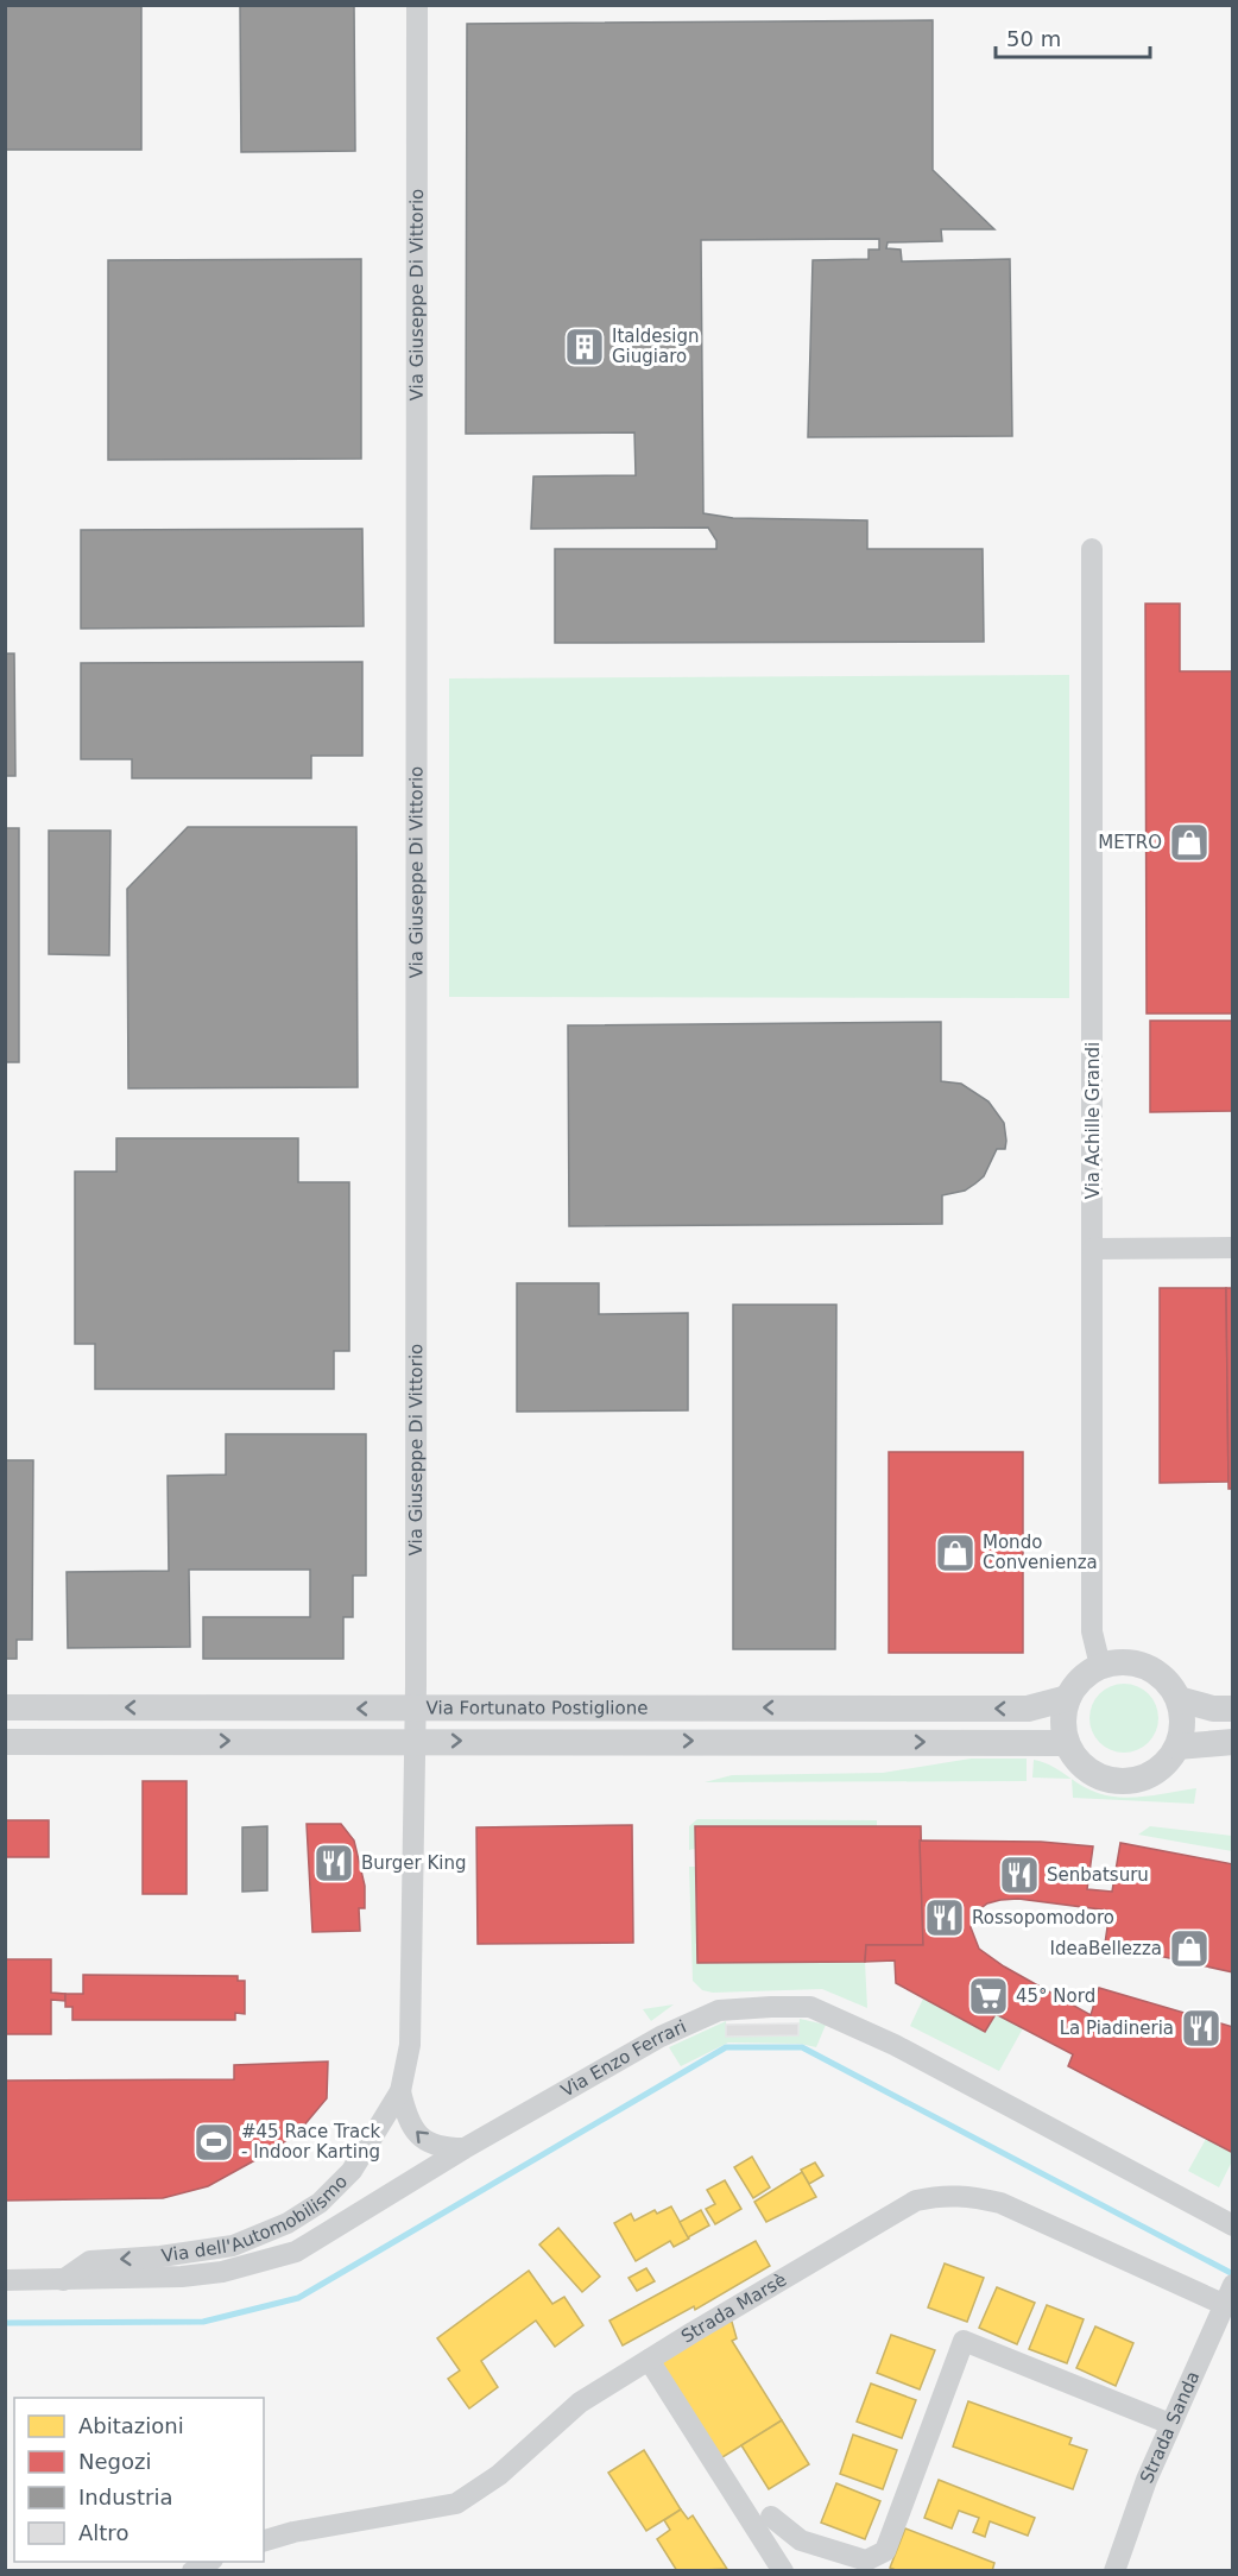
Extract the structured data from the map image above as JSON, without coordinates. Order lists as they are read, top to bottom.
{
  "streets": {
    "street": [
      "Via Giuseppe Di Vittorio",
      "Via Achille Grandi",
      "Via Fortunato Postiglione",
      "Via Enzo Ferrari",
      "Via dell'Automobilismo",
      "Strada Marsè",
      "Strada Sanda"
    ]
  },
  "crossings": [
    ["Via Giuseppe Di Vittorio", "Via Fortunato Postiglione"],
    ["Via Giuseppe Di Vittorio", "Via dell'Automobilismo"],
    ["Via Achille Grandi", "Via Fortunato Postiglione"],
    ["Via Fortunato Postiglione", "Via dell'Automobilismo"],
    ["Via Enzo Ferrari", "Via dell'Automobilismo"],
    ["Strada Marsè", "Strada Sanda"]
  ],
  "one_way": ["Via dell'Automobilismo"],
  "places": {
    "building": ["Italdesign Giugiaro"],
    "shop": ["METRO", "Mondo Convenienza", "IdeaBellezza"],
    "restaurant": [
      "Burger King",
      "Senbatsuru",
      "Rossopomodoro",
      "La Piadineria"
    ],
    "supermarket": ["45° Nord"],
    "sports": ["#45 Race Track - Indoor Karting"]
  },
  "legend": [
    "Abitazioni",
    "Negozi",
    "Industria",
    "Altro"
  ],
  "scale_bar": "50 m"
}
